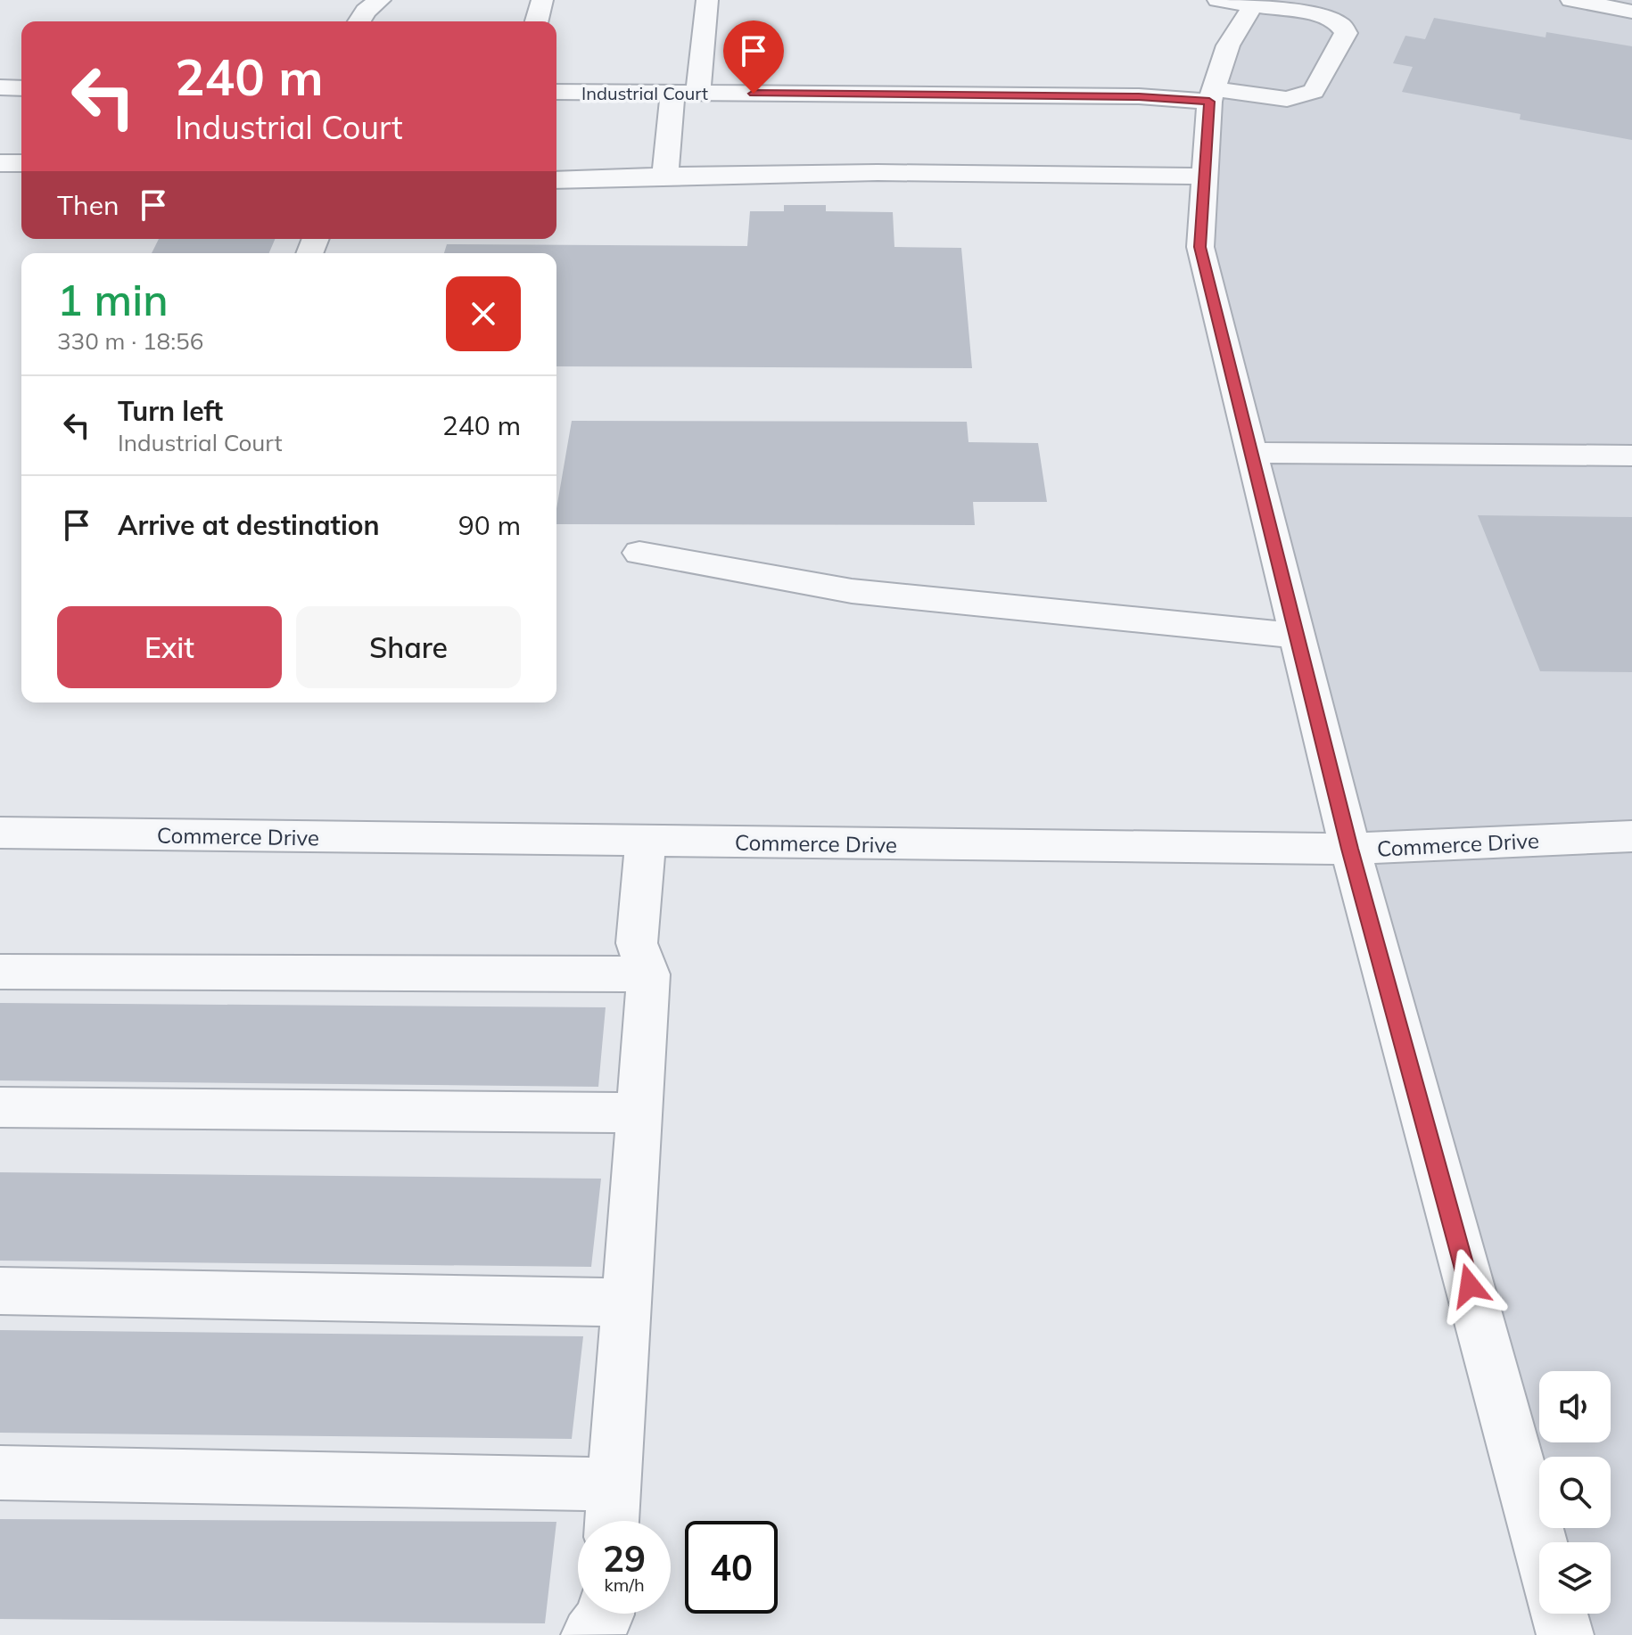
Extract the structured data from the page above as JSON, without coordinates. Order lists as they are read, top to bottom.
{
  "streets": {
    "street": ["Industrial Court", "Commerce Drive"]
  },
  "page": {
    "turn": ["240 m", "Industrial Court"],
    "then": "Then",
    "heading": ["1 min", "330 m · 18:56"],
    "list": [
      {
        "name": "Turn left",
        "note": "Industrial Court",
        "value": "240 m"
      },
      {
        "name": "Arrive at destination",
        "value": "90 m"
      }
    ],
    "buttons": ["Exit", "Share"],
    "speed": "29 km/h",
    "limit": "40"
  }
}
